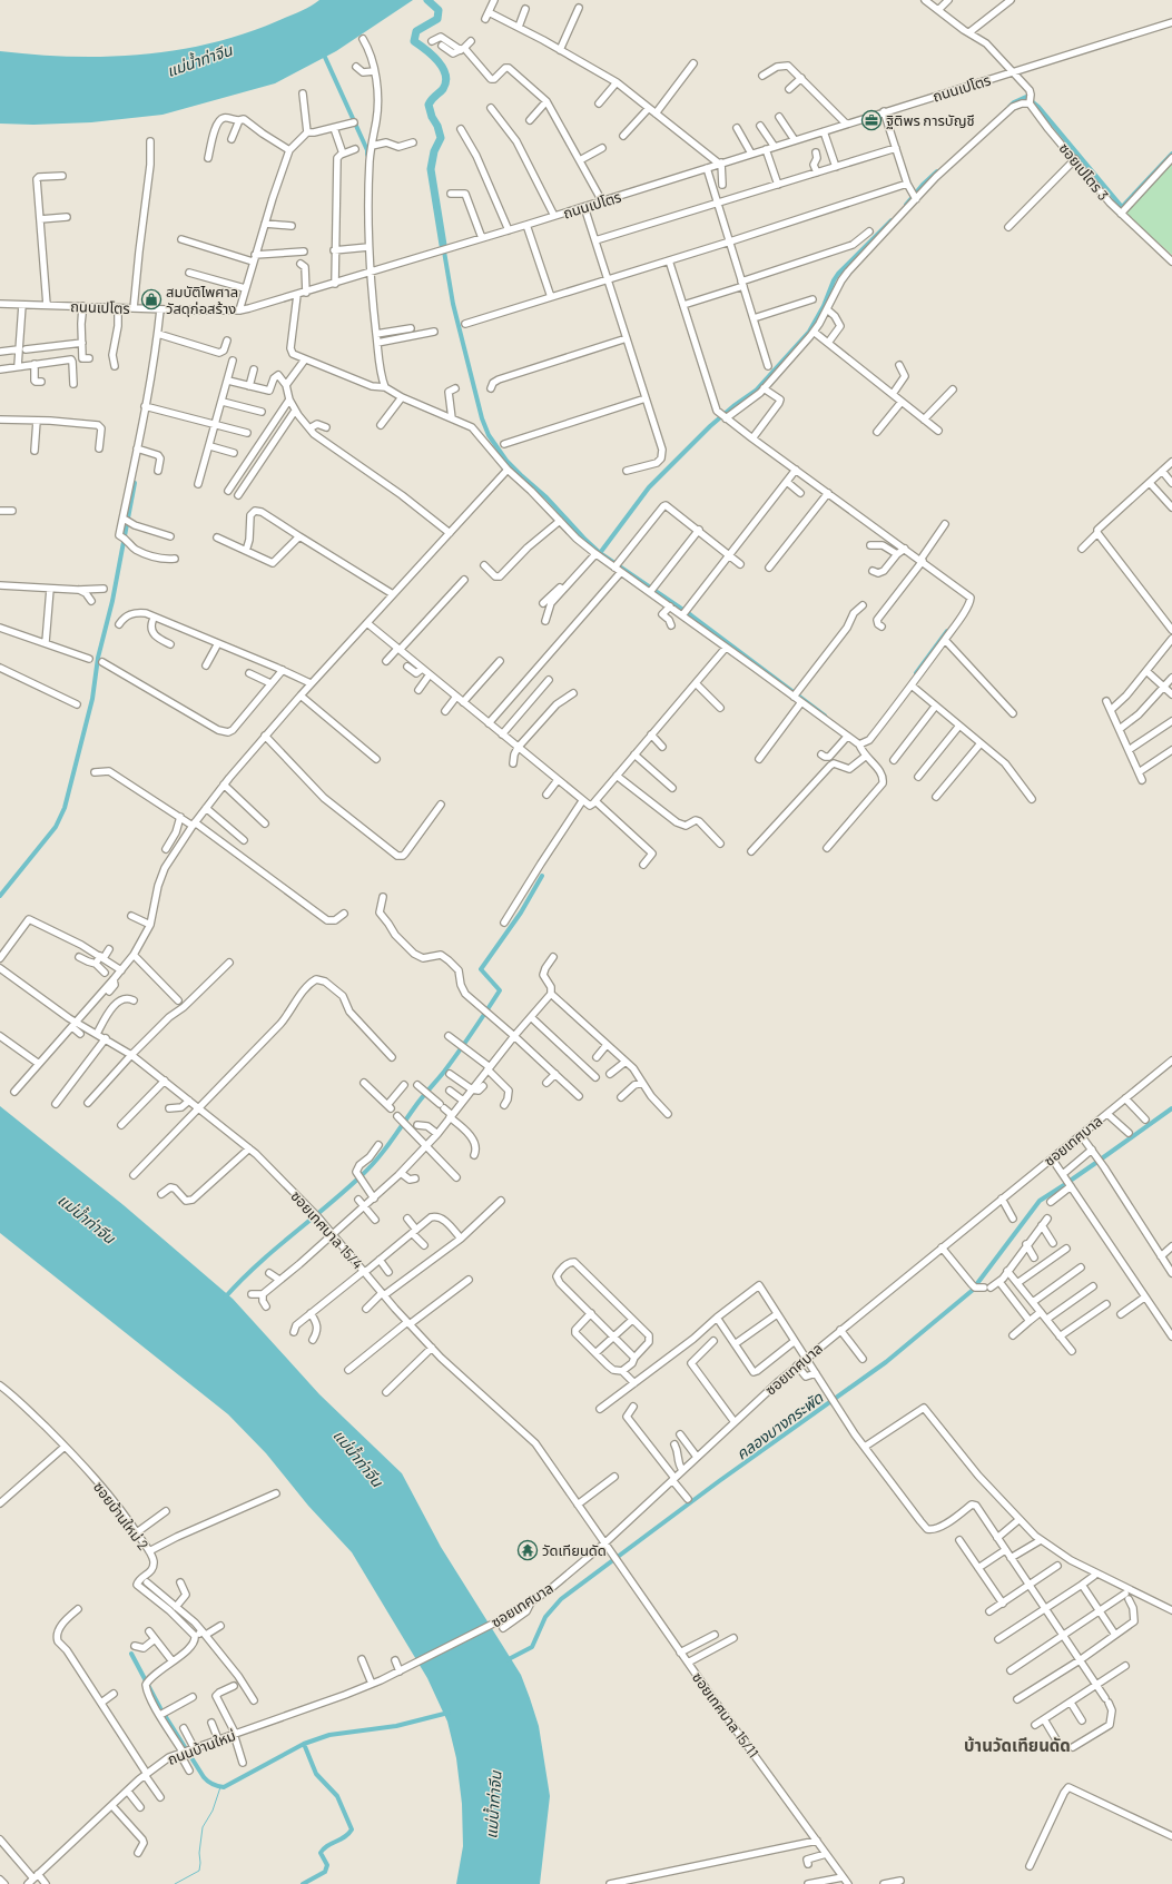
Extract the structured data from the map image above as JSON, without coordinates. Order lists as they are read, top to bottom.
{
  "streets": {
    "street": [
      "ถนนเปโตร",
      "ซอยเปโตร 3",
      "ซอยเทศบาล",
      "ซอยเทศบาล 15/4",
      "ซอยบ้านใหม่ 2",
      "ซอยเทศบาล 15/11",
      "ถนนบ้านใหม่"
    ]
  },
  "crossings": [
    ["ถนนเปโตร", "ซอยเปโตร 3"],
    ["ซอยเทศบาล", "ซอยเทศบาล 15/4"],
    ["ซอยเทศบาล", "ซอยเทศบาล 15/11"],
    ["ซอยเทศบาล", "ถนนบ้านใหม่"],
    ["ซอยเทศบาล 15/4", "ซอยเทศบาล 15/11"]
  ],
  "districts": ["บ้านวัดเทียนดัด"],
  "water": ["แม่น้ำท่าจีน", "คลองบางกระพัด"],
  "places": {
    "office": ["ฐิติพร การบัญชี"],
    "shop": ["สมบัติไพศาล วัสดุก่อสร้าง"],
    "temple": ["วัดเทียนดัด"]
  }
}
